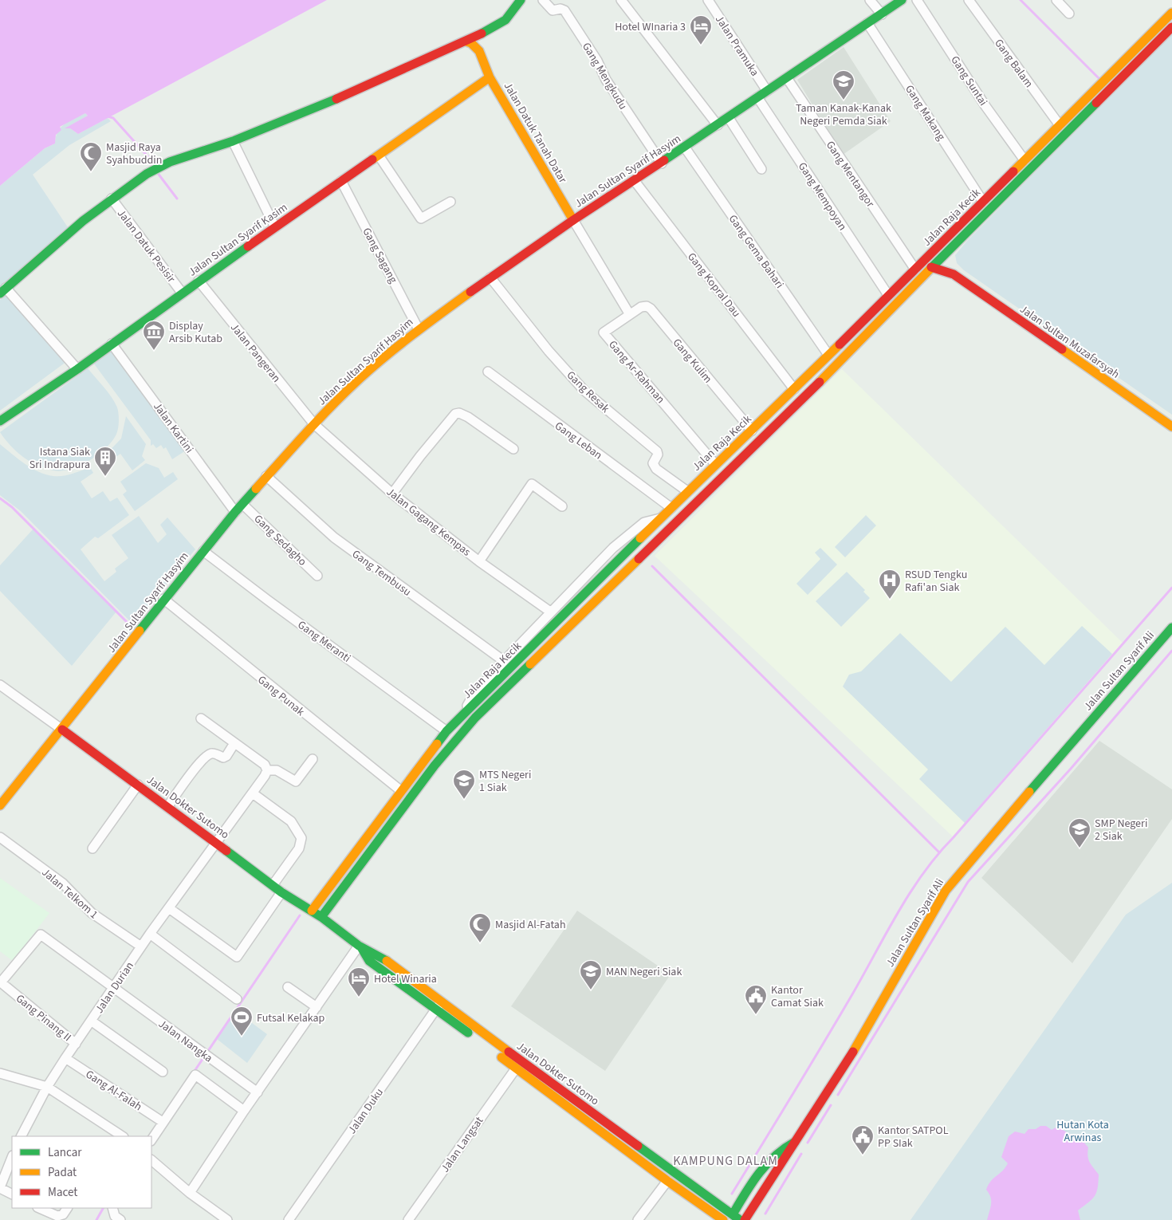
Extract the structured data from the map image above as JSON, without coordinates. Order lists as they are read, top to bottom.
{
  "streets": {
    "street": [
      "Jalan Pramuka",
      "Gang Balam",
      "Gang Mengkudu",
      "Gang Suntai",
      "Gang Makang",
      "Jalan Datuk Tanah Datar",
      "Jalan Sultan Syarif Hasyim",
      "Gang Mentangor",
      "Gang Mempoyan",
      "Jalan Raja Kecik",
      "Jalan Sultan Syarif Kasim",
      "Jalan Datuk Pesisir",
      "Gang Gema Bahari",
      "Gang Sagang",
      "Gang Kopral Dau",
      "Jalan Sultan Muzafarsyah",
      "Jalan Pangeran",
      "Gang Kulim",
      "Gang Ar-Rahman",
      "Gang Resak",
      "Jalan Kartini",
      "Gang Leban",
      "Jalan Gagang Kempas",
      "Gang Sedagho",
      "Gang Tembusu",
      "Gang Meranti",
      "Jalan Sultan Syarif Ali",
      "Gang Punak",
      "Jalan Dokter Sutomo",
      "Jalan Telkom 1",
      "Jalan Durian",
      "Gang Pinang II",
      "Jalan Nangka",
      "Gang Al-Falah",
      "Jalan Duku",
      "Jalan Langsat"
    ]
  },
  "crossings": [
    ["Jalan Pramuka", "Jalan Sultan Syarif Hasyim"],
    ["Gang Balam", "Jalan Raja Kecik"],
    ["Gang Mengkudu", "Jalan Sultan Syarif Hasyim"],
    ["Gang Suntai", "Jalan Raja Kecik"],
    ["Gang Makang", "Jalan Sultan Syarif Hasyim"],
    ["Gang Makang", "Jalan Raja Kecik"],
    ["Jalan Datuk Tanah Datar", "Jalan Sultan Syarif Hasyim"],
    ["Jalan Datuk Tanah Datar", "Jalan Sultan Syarif Kasim"],
    ["Jalan Sultan Syarif Hasyim", "Gang Mentangor"],
    ["Jalan Sultan Syarif Hasyim", "Gang Mempoyan"],
    ["Jalan Sultan Syarif Hasyim", "Gang Gema Bahari"],
    ["Jalan Sultan Syarif Hasyim", "Gang Sagang"],
    ["Jalan Sultan Syarif Hasyim", "Gang Kopral Dau"],
    ["Jalan Sultan Syarif Hasyim", "Jalan Pangeran"],
    ["Jalan Sultan Syarif Hasyim", "Gang Resak"],
    ["Jalan Sultan Syarif Hasyim", "Jalan Kartini"],
    ["Jalan Sultan Syarif Hasyim", "Jalan Gagang Kempas"],
    ["Jalan Sultan Syarif Hasyim", "Gang Sedagho"],
    ["Jalan Sultan Syarif Hasyim", "Gang Tembusu"],
    ["Jalan Sultan Syarif Hasyim", "Gang Meranti"],
    ["Jalan Sultan Syarif Hasyim", "Gang Punak"],
    ["Jalan Sultan Syarif Hasyim", "Jalan Dokter Sutomo"],
    ["Gang Mentangor", "Jalan Raja Kecik"],
    ["Gang Mempoyan", "Jalan Raja Kecik"],
    ["Jalan Raja Kecik", "Gang Gema Bahari"],
    ["Jalan Raja Kecik", "Gang Kopral Dau"],
    ["Jalan Raja Kecik", "Jalan Sultan Muzafarsyah"],
    ["Jalan Raja Kecik", "Gang Kulim"],
    ["Jalan Raja Kecik", "Gang Ar-Rahman"],
    ["Jalan Raja Kecik", "Gang Resak"],
    ["Jalan Raja Kecik", "Gang Leban"],
    ["Jalan Raja Kecik", "Gang Meranti"],
    ["Jalan Raja Kecik", "Gang Punak"],
    ["Jalan Raja Kecik", "Jalan Dokter Sutomo"],
    ["Jalan Sultan Syarif Kasim", "Jalan Datuk Pesisir"],
    ["Jalan Sultan Syarif Kasim", "Gang Sagang"],
    ["Jalan Sultan Syarif Kasim", "Jalan Pangeran"],
    ["Jalan Sultan Syarif Kasim", "Jalan Kartini"],
    ["Jalan Pangeran", "Jalan Gagang Kempas"],
    ["Gang Kulim", "Gang Ar-Rahman"],
    ["Jalan Dokter Sutomo", "Jalan Durian"],
    ["Jalan Dokter Sutomo", "Jalan Duku"],
    ["Jalan Dokter Sutomo", "Jalan Langsat"],
    ["Jalan Telkom 1", "Jalan Durian"],
    ["Jalan Durian", "Gang Pinang II"],
    ["Jalan Durian", "Jalan Nangka"],
    ["Jalan Durian", "Gang Al-Falah"],
    ["Gang Pinang II", "Jalan Nangka"]
  ],
  "districts": ["KAMPUNG DALAM"],
  "parks": ["Hutan Kota Arwinas"],
  "places": {
    "hotel": ["Hotel WInaria 3", "Hotel Winaria"],
    "school or university": [
      "Taman Kanak-Kanak Negeri Pemda Siak",
      "MTS Negeri 1 Siak",
      "SMP Negeri 2 Siak",
      "MAN Negeri Siak"
    ],
    "mosque": ["Masjid Raya Syahbuddin", "Masjid Al-Fatah"],
    "museum": ["Display Arsib Kutab"],
    "building": ["Istana Siak Sri Indrapura"],
    "hospital": ["RSUD Tengku Rafi'an Siak"],
    "public building": ["Kantor Camat Siak", "Kantor SATPOL PP SIak"],
    "sports": ["Futsal Kelakap"]
  },
  "legend": ["Lancar", "Padat", "Macet"]
}
